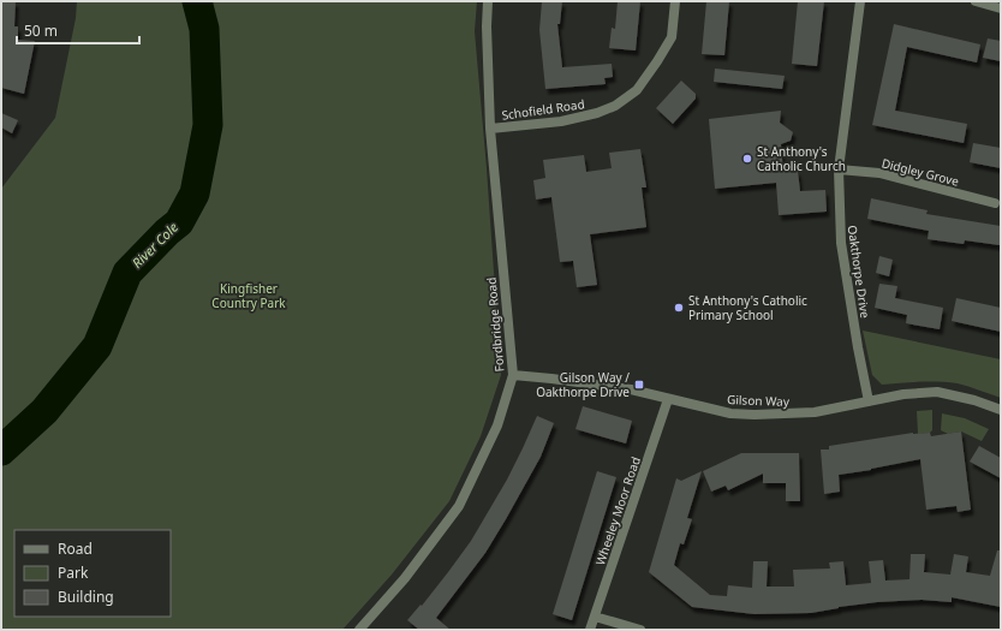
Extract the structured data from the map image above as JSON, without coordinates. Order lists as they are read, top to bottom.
{
  "streets": {
    "street": [
      "Schofield Road",
      "Didgley Grove",
      "Oakthorpe Drive",
      "Fordbridge Road",
      "Gilson Way",
      "Wheeley Moor Road"
    ]
  },
  "crossings": [
    ["Schofield Road", "Fordbridge Road"],
    ["Didgley Grove", "Oakthorpe Drive"],
    ["Oakthorpe Drive", "Gilson Way"],
    ["Fordbridge Road", "Gilson Way"],
    ["Gilson Way", "Wheeley Moor Road"]
  ],
  "water": ["River Cole"],
  "parks": ["Kingfisher Country Park"],
  "places": {
    "other": ["St Anthony's Catholic Church", "St Anthony's Catholic Primary School"],
    "transit": ["Gilson Way / Oakthorpe Drive"]
  },
  "legend": ["Road", "Park", "Building"],
  "scale_bar": "50 m"
}
